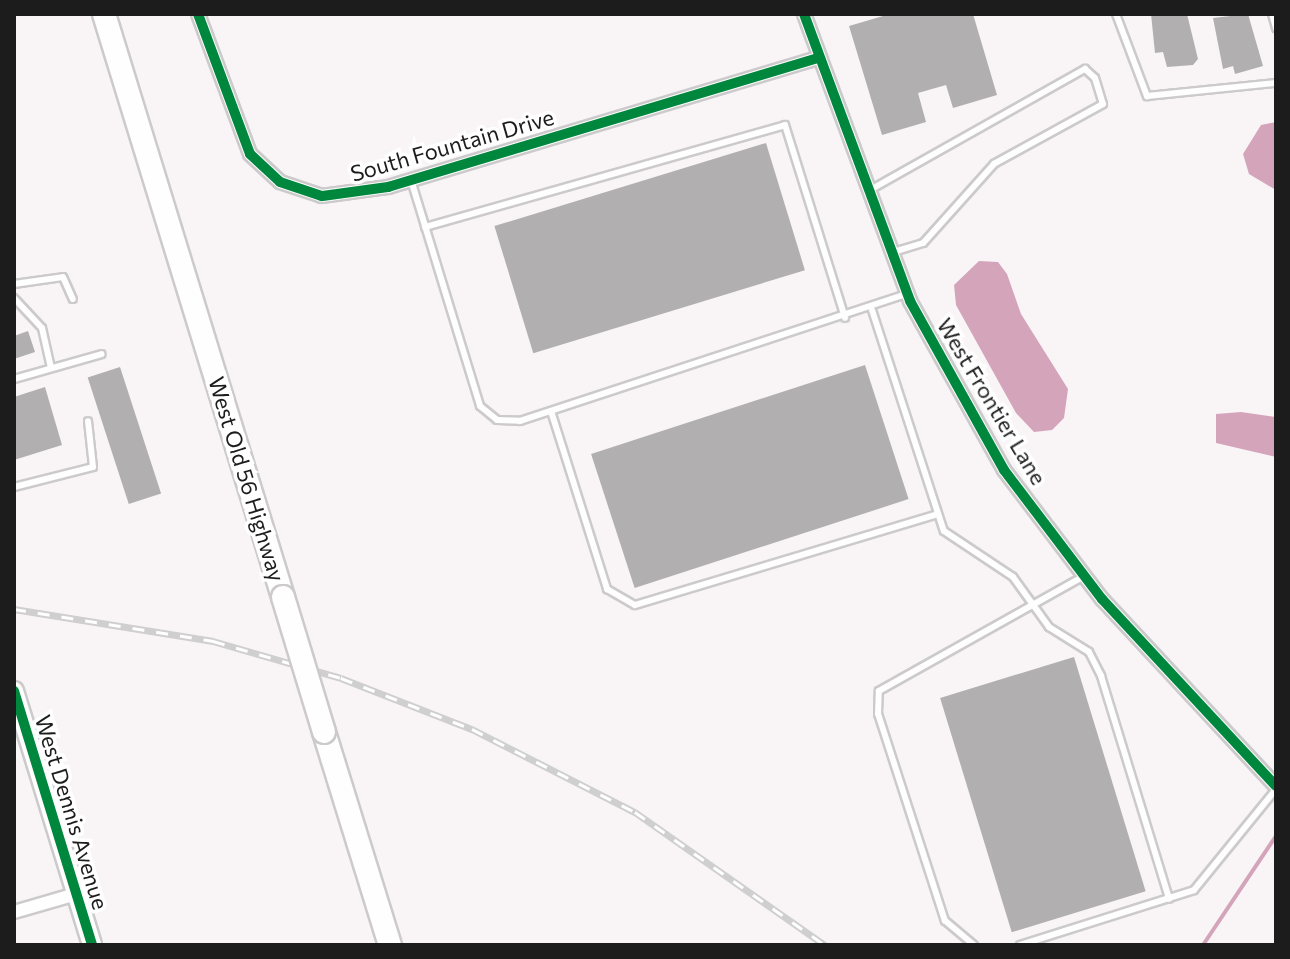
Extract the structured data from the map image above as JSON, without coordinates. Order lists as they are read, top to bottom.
{
  "streets": {
    "highway": ["West Old 56 Highway"],
    "street": ["South Fountain Drive", "West Frontier Lane", "West Dennis Avenue"]
  },
  "crossings": [
    ["South Fountain Drive", "West Frontier Lane"]
  ]
}
